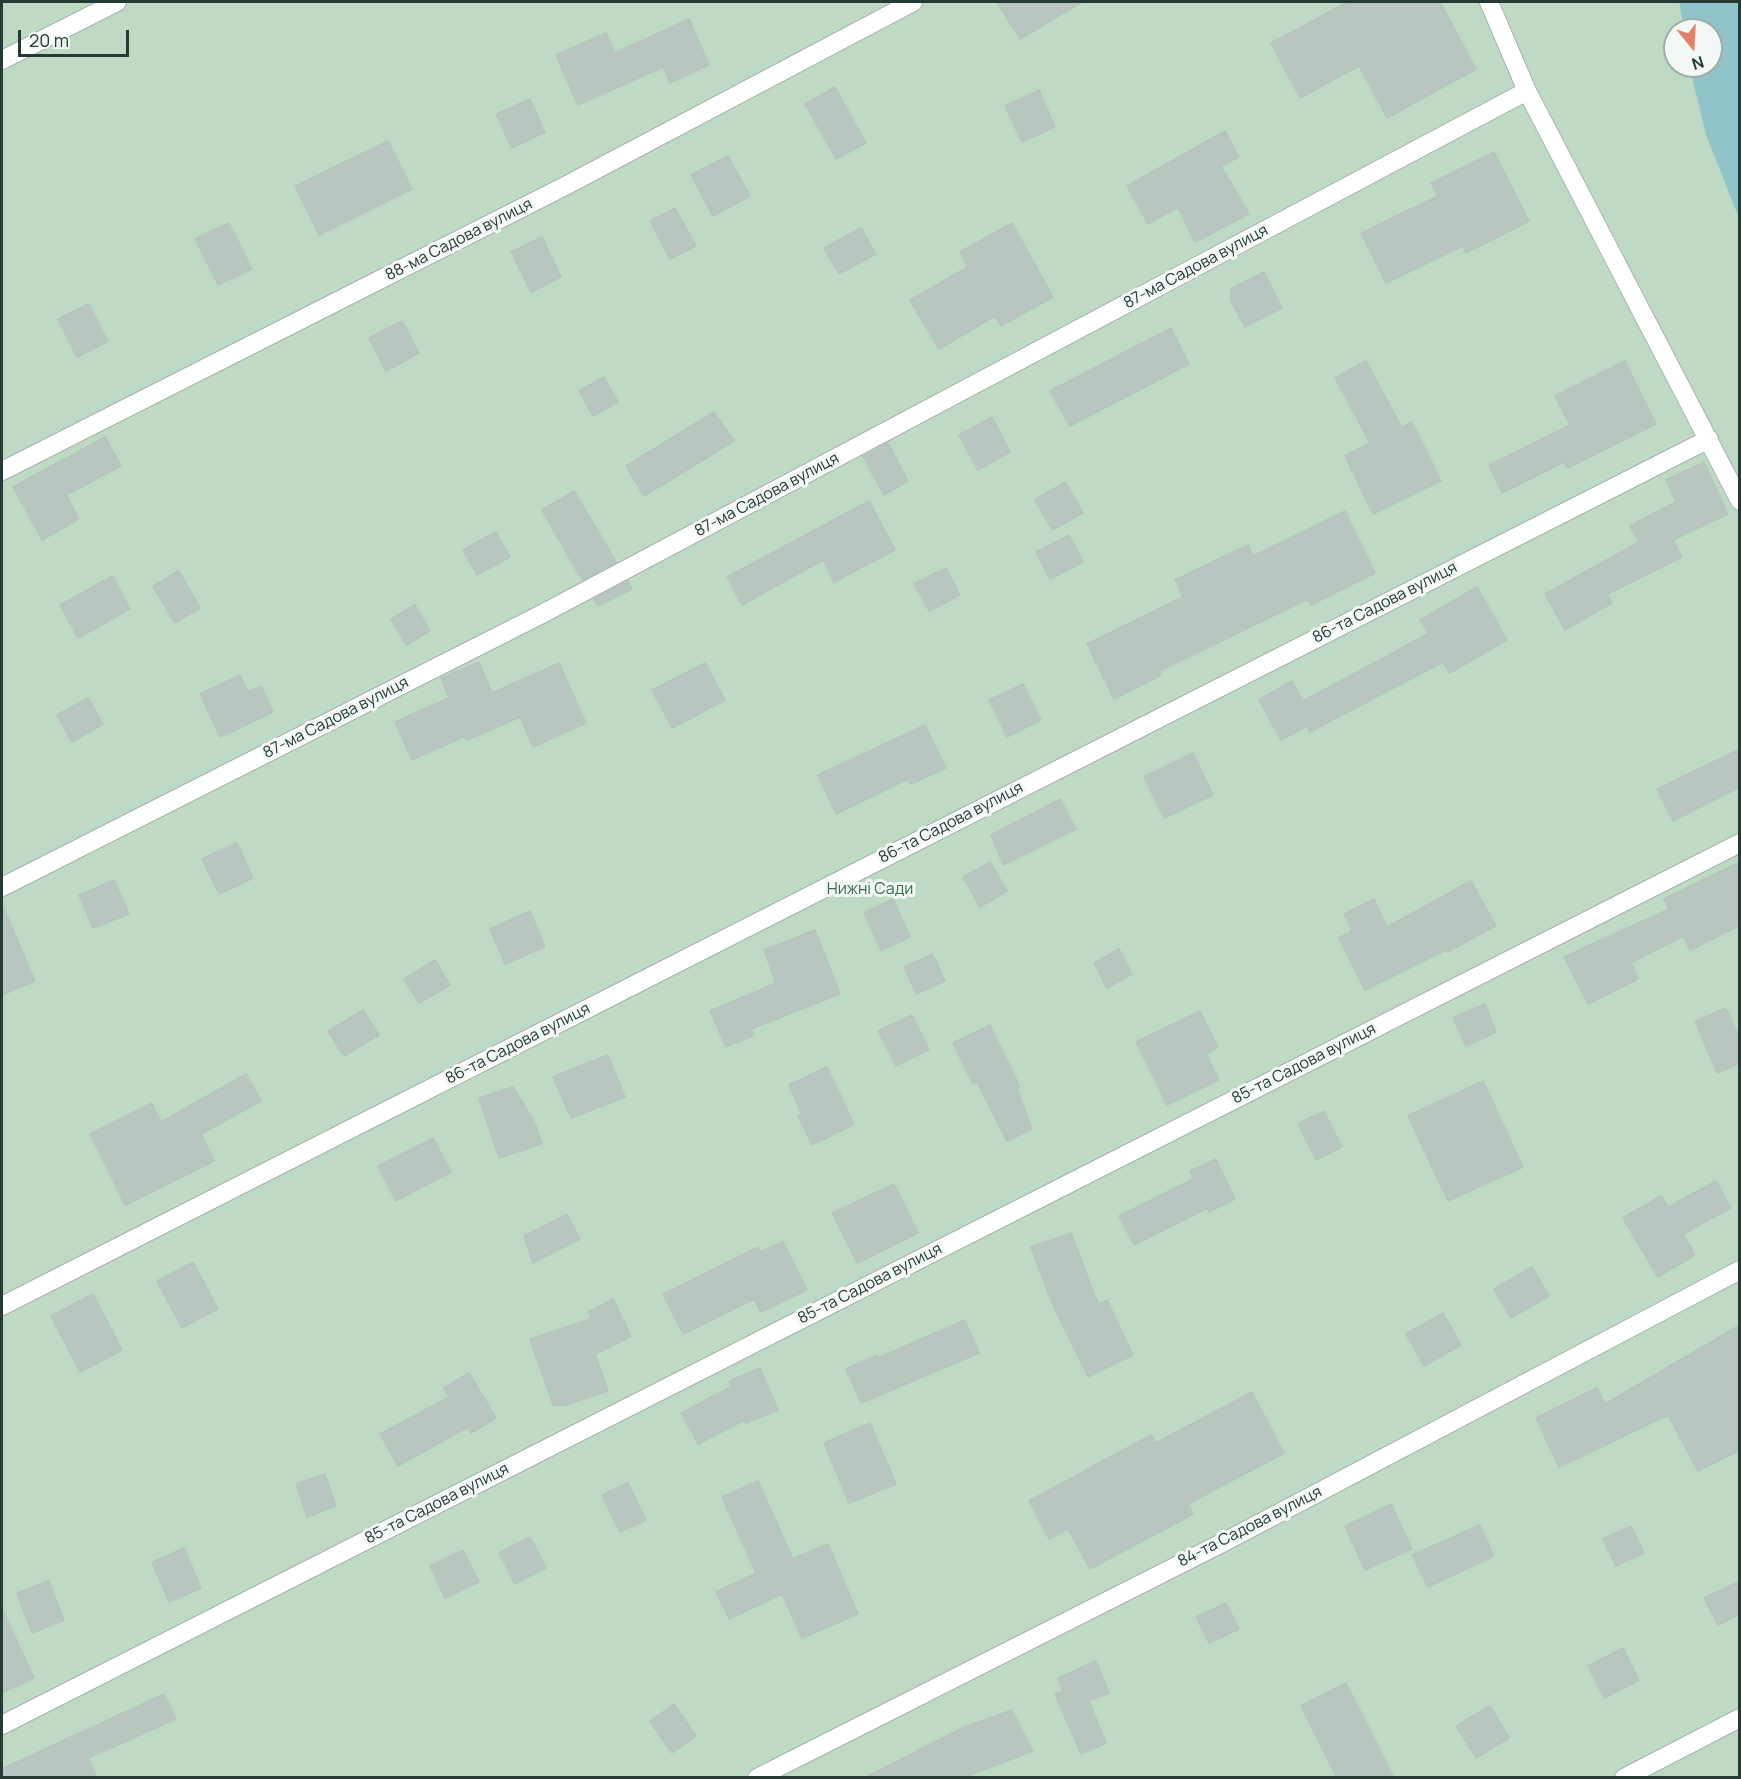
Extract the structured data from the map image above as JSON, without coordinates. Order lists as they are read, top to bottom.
{
  "streets": {
    "street": [
      "88-ма Садова вулиця",
      "87-ма Садова вулиця",
      "86-та Садова вулиця",
      "85-та Садова вулиця",
      "84-та Садова вулиця"
    ]
  },
  "parks": ["Нижні Сади"],
  "scale_bar": "20 m",
  "north": "bottom"
}
